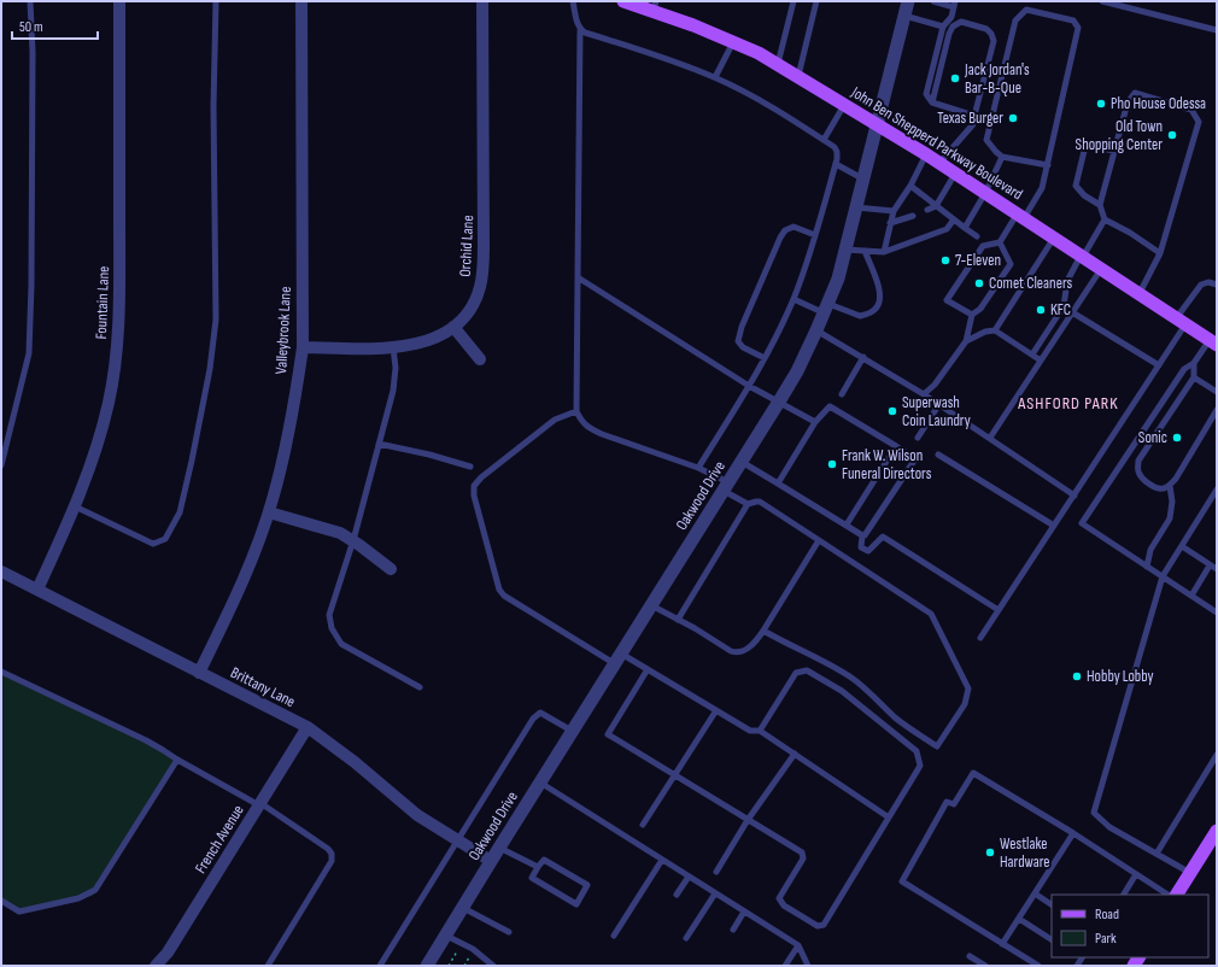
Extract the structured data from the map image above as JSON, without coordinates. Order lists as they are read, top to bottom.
{
  "streets": {
    "main road": ["John Ben Shepperd Parkway Boulevard"],
    "street": [
      "Orchid Lane",
      "Fountain Lane",
      "Valleybrook Lane",
      "Oakwood Drive",
      "Brittany Lane",
      "French Avenue"
    ]
  },
  "crossings": [
    ["John Ben Shepperd Parkway Boulevard", "Oakwood Drive"],
    ["Orchid Lane", "Valleybrook Lane"],
    ["Fountain Lane", "Brittany Lane"],
    ["Valleybrook Lane", "Brittany Lane"],
    ["Oakwood Drive", "Brittany Lane"],
    ["Brittany Lane", "French Avenue"]
  ],
  "districts": ["ASHFORD PARK"],
  "places": [
    "Jack Jordan's Bar-B-Que",
    "Pho House Odessa",
    "Texas Burger",
    "Old Town Shopping Center",
    "7-Eleven",
    "Comet Cleaners",
    "KFC",
    "Superwash Coin Laundry",
    "Sonic",
    "Frank W. Wilson Funeral Directors",
    "Hobby Lobby",
    "Westlake Hardware"
  ],
  "legend": ["Road", "Park"],
  "scale_bar": "50 m"
}
